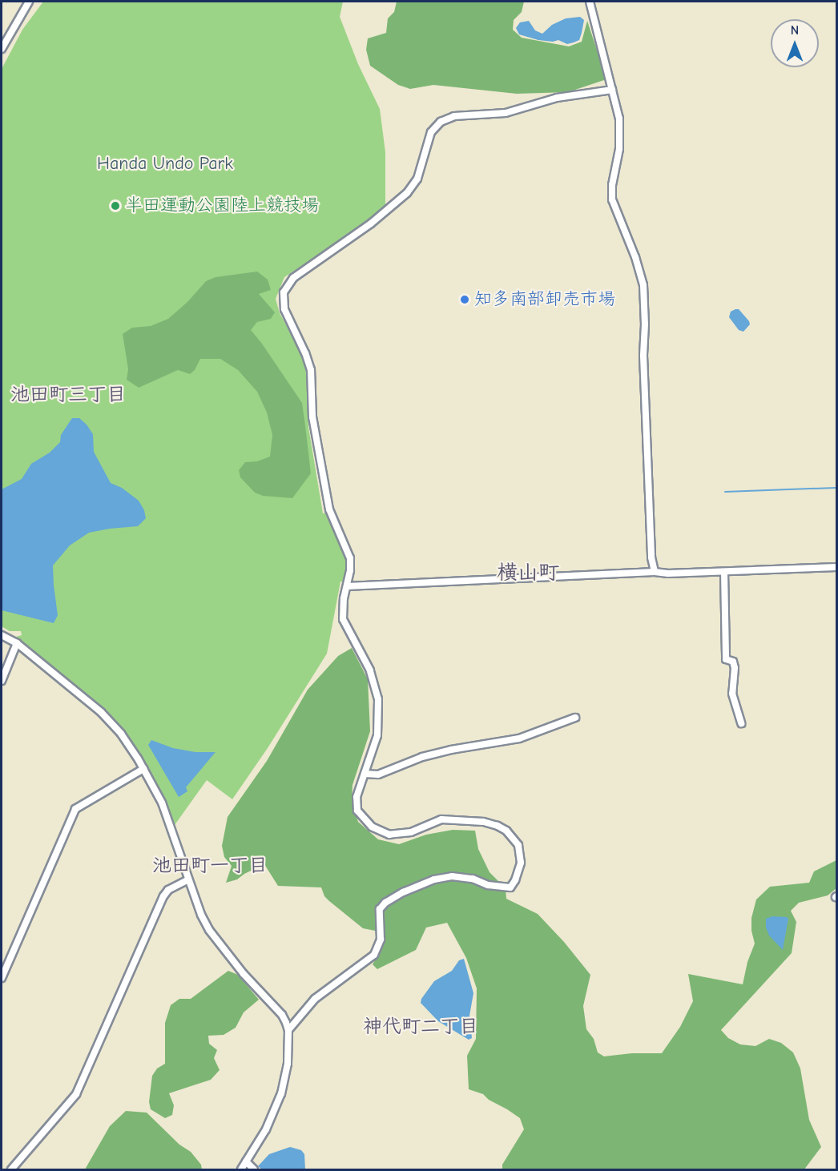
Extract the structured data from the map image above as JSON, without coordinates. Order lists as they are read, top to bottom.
{
  "districts": [
    "池田町三丁目",
    "横山町",
    "池田町一丁目",
    "神代町二丁目"
  ],
  "parks": ["Handa Undo Park"],
  "places": ["半田運動公園陸上競技場", "知多南部卸売市場"],
  "north": "top"
}
